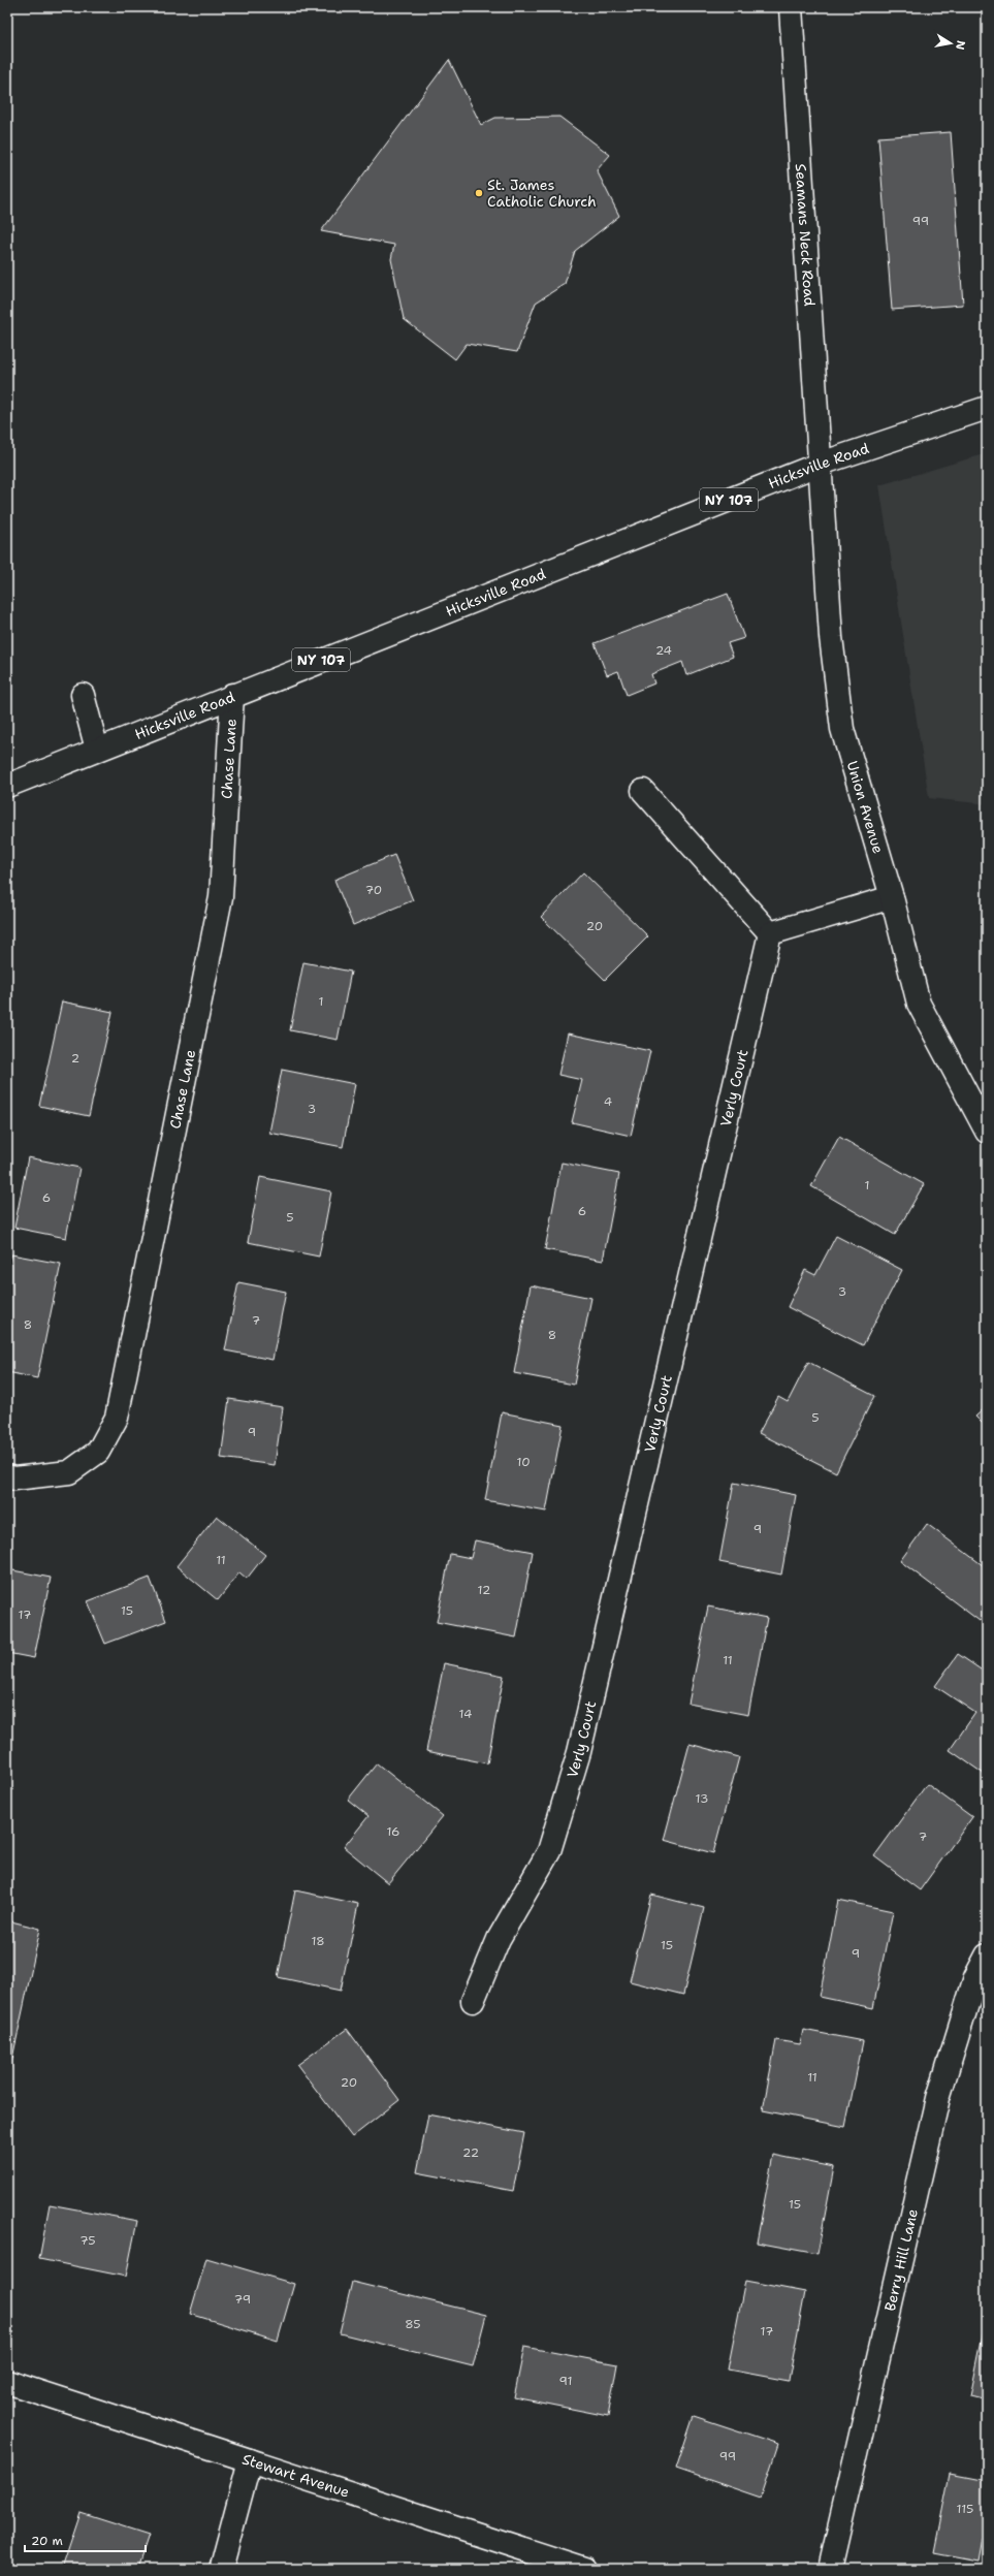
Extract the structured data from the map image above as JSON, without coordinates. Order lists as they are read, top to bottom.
{
  "streets": {
    "street": [
      "Seamans Neck Road",
      "Hicksville Road",
      "NY 107",
      "Chase Lane",
      "Union Avenue",
      "Verly Court",
      "Berry Hill Lane",
      "Stewart Avenue"
    ]
  },
  "crossings": [
    ["Seamans Neck Road", "Hicksville Road"],
    ["Seamans Neck Road", "Union Avenue"],
    ["Hicksville Road", "Chase Lane"],
    ["Hicksville Road", "Union Avenue"]
  ],
  "places": ["St. James Catholic Church"],
  "house_numbers": [
    "99",
    "24",
    "70",
    "20",
    "1",
    "2",
    "4",
    "3",
    "1",
    "6",
    "6",
    "5",
    "3",
    "7",
    "8",
    "8",
    "5",
    "9",
    "10",
    "9",
    "11",
    "12",
    "15",
    "17",
    "11",
    "14",
    "13",
    "16",
    "7",
    "18",
    "15",
    "9",
    "11",
    "20",
    "22",
    "15",
    "75",
    "79",
    "85",
    "17",
    "91",
    "99",
    "115"
  ],
  "scale_bar": "20 m",
  "north": "right"
}
